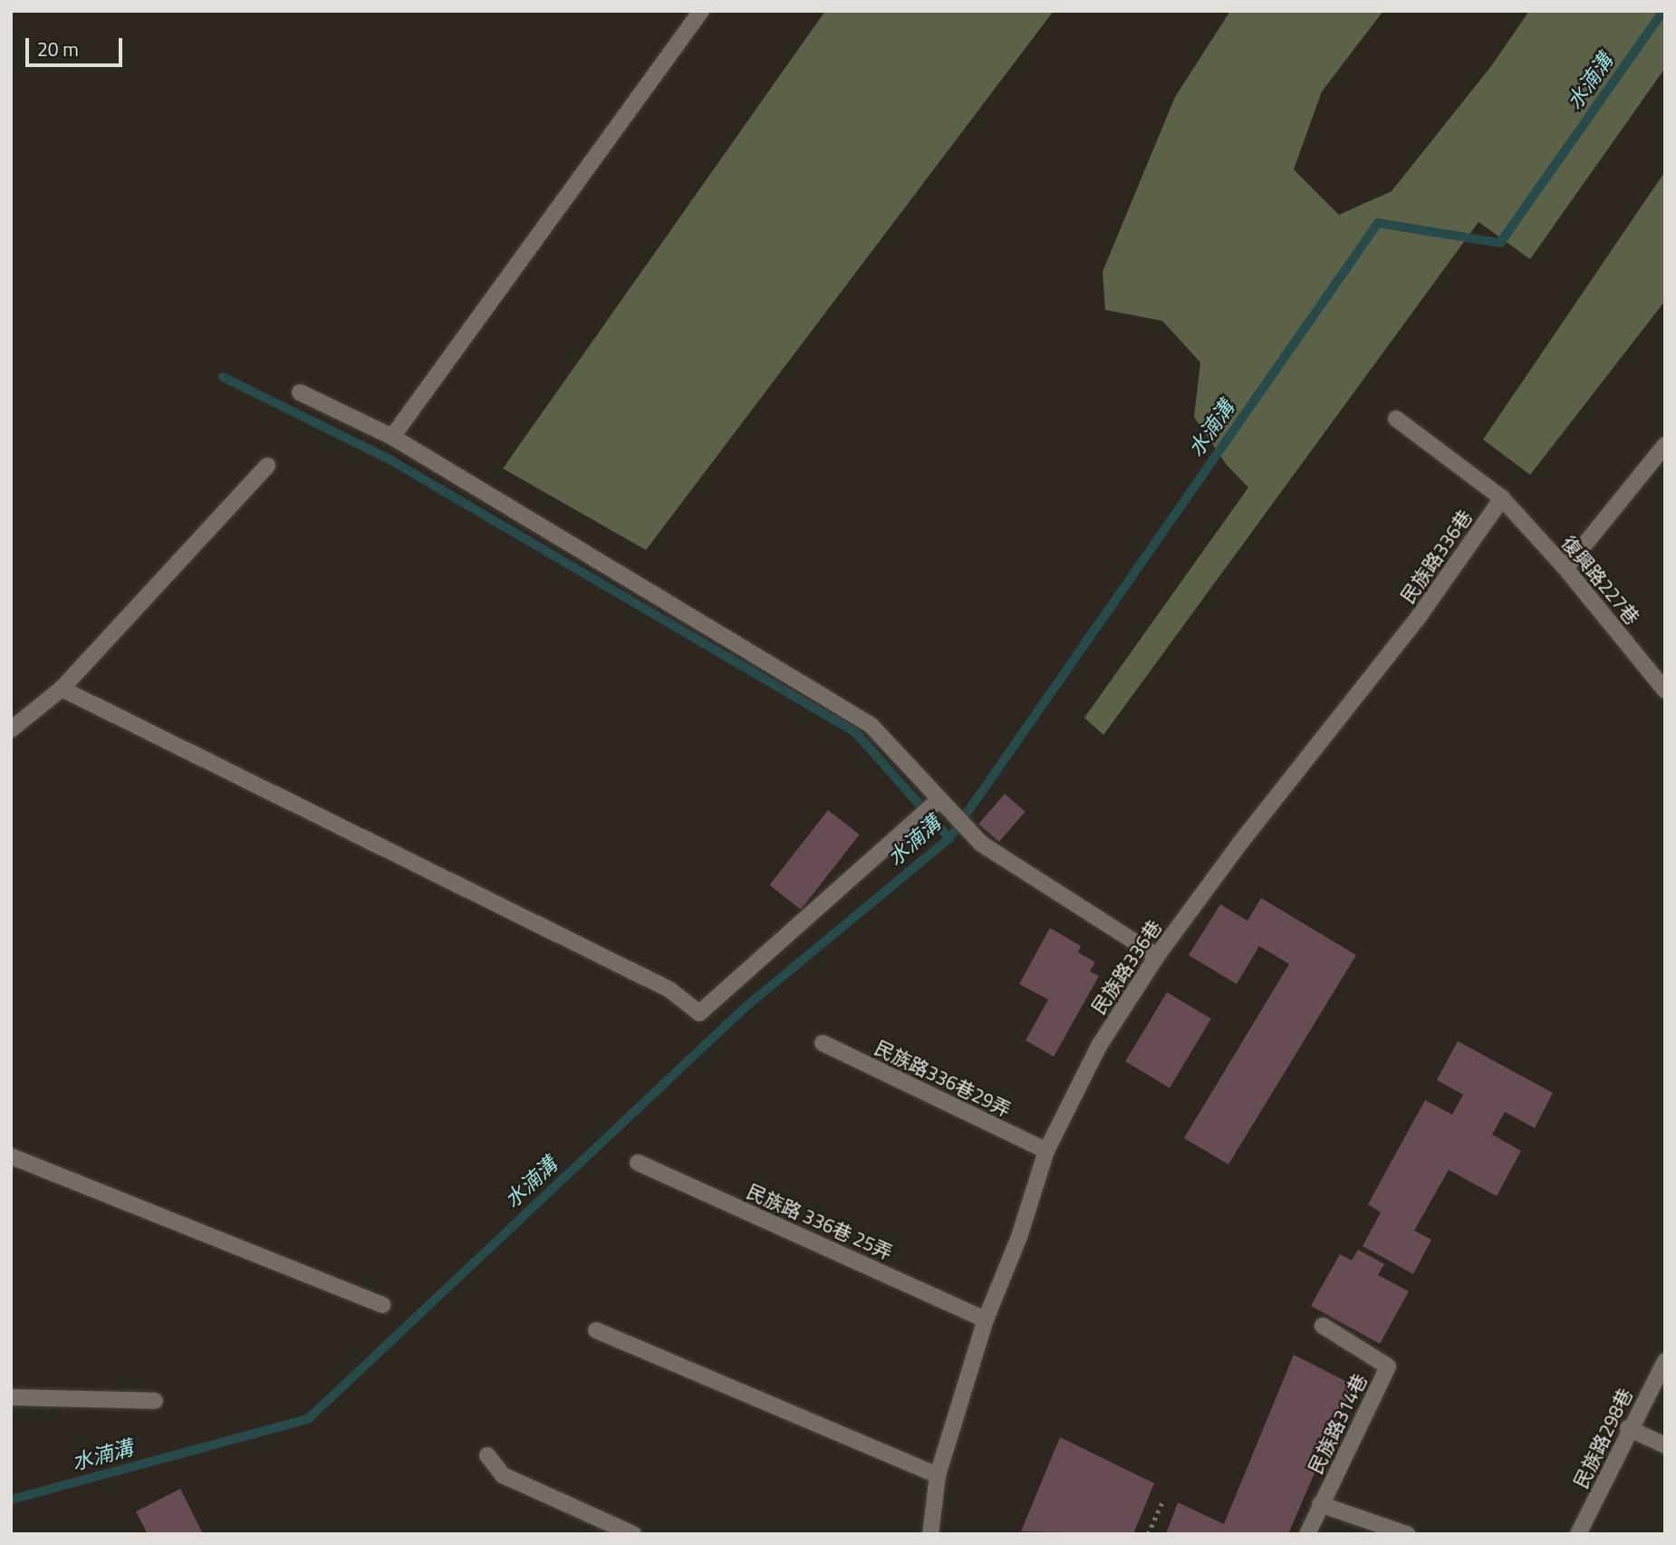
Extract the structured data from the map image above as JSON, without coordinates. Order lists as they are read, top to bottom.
{
  "streets": {
    "lane": [
      "民族路336巷",
      "復興路227巷",
      "民族路336巷29弄",
      "民族路 336巷 25弄",
      "民族路314巷",
      "民族路298巷"
    ]
  },
  "crossings": [
    ["民族路336巷", "復興路227巷"],
    ["民族路336巷", "民族路336巷29弄"],
    ["民族路336巷", "民族路 336巷 25弄"]
  ],
  "water": ["水湳溝"],
  "scale_bar": "20 m"
}
